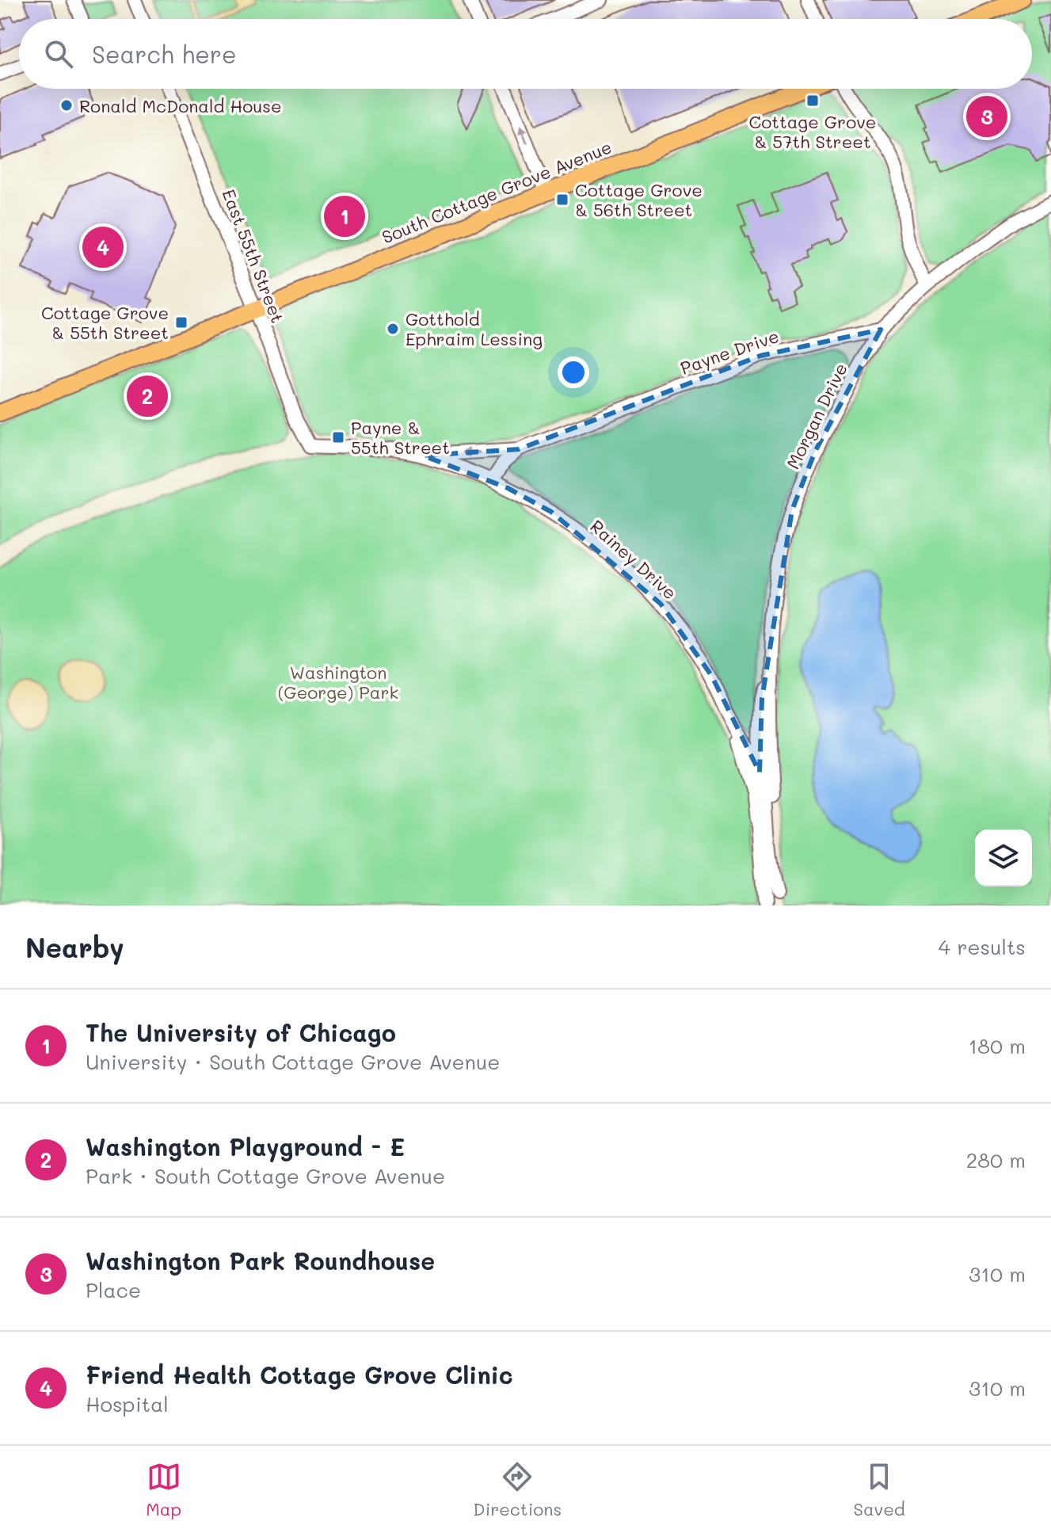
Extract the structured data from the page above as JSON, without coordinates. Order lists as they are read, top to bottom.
{
  "streets": {
    "main road": ["South Cottage Grove Avenue"],
    "street": [
      "East 55th Street",
      "Payne Drive",
      "Morgan Drive",
      "Rainey Drive"
    ]
  },
  "crossings": [
    ["South Cottage Grove Avenue", "East 55th Street"],
    ["East 55th Street", "Payne Drive"],
    ["Payne Drive", "Morgan Drive"],
    ["Payne Drive", "Rainey Drive"],
    ["Morgan Drive", "Rainey Drive"]
  ],
  "parks": ["Washington (George) Park"],
  "places": {
    "transit": [
      "Cottage Grove & 57th Street",
      "Cottage Grove & 56th Street",
      "Cottage Grove & 55th Street",
      "Payne & 55th Street"
    ],
    "other": ["Ronald McDonald House", "Gotthold Ephraim Lessing"]
  },
  "page": {
    "search": "Search here",
    "pins": [
      "3",
      "1",
      "4",
      "2"
    ],
    "heading": ["Nearby", "4 results"],
    "list": [
      {
        "mark": "1",
        "name": "The University of Chicago",
        "note": "University · South Cottage Grove Avenue",
        "value": "180 m"
      },
      {
        "mark": "2",
        "name": "Washington Playground - E",
        "note": "Park · South Cottage Grove Avenue",
        "value": "280 m"
      },
      {
        "mark": "3",
        "name": "Washington Park Roundhouse",
        "note": "Place",
        "value": "310 m"
      },
      {
        "mark": "4",
        "name": "Friend Health Cottage Grove Clinic",
        "note": "Hospital",
        "value": "310 m"
      }
    ],
    "nav": ["Map", "Directions", "Saved"]
  }
}
